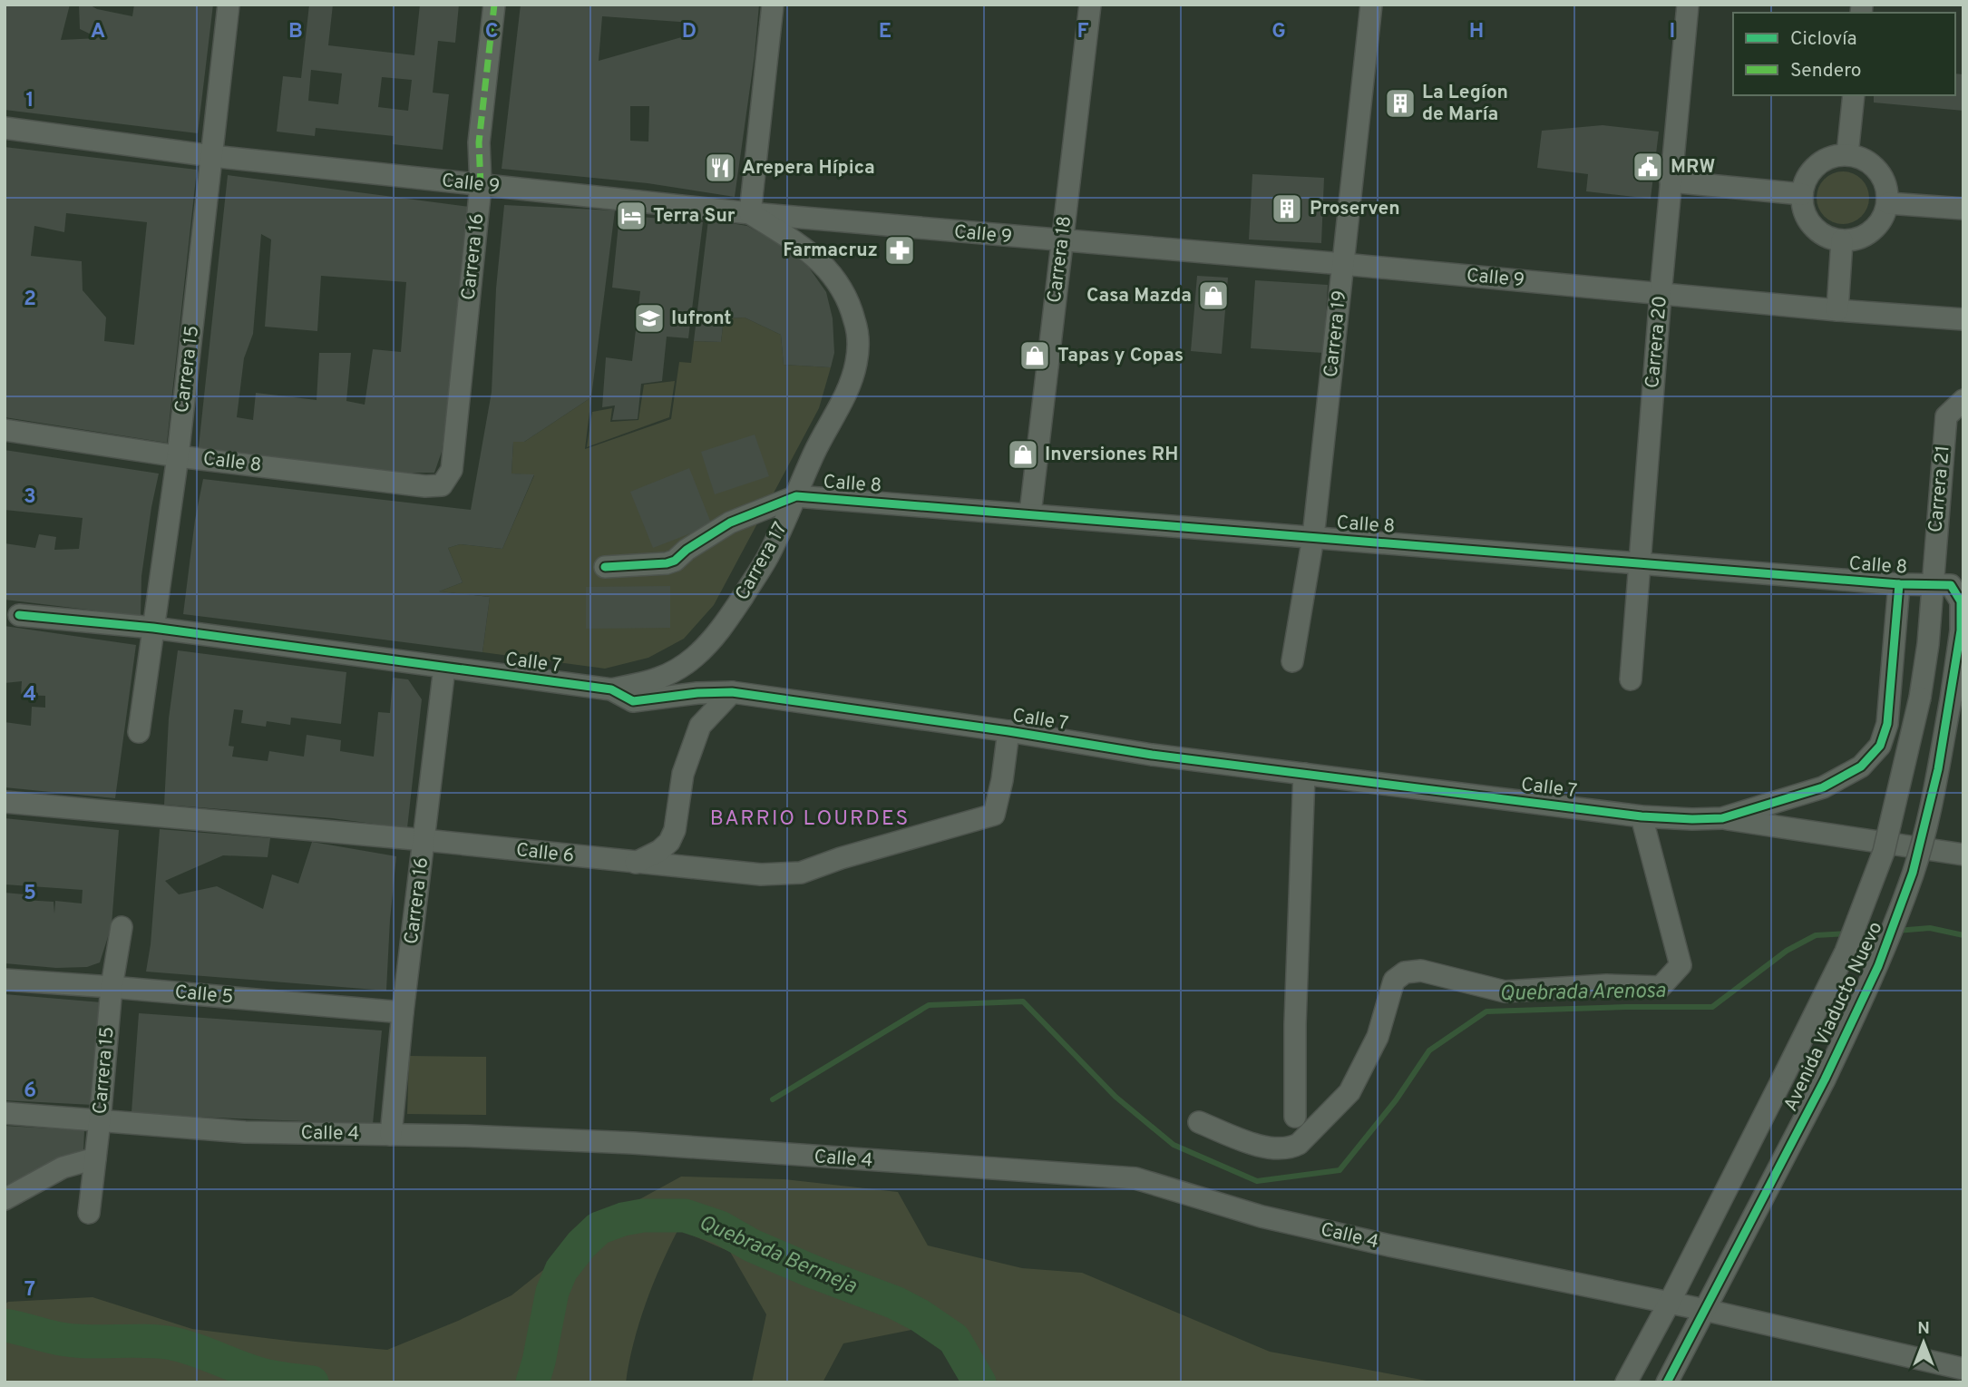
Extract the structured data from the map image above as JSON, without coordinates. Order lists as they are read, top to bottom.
{
  "streets": {
    "street": [
      "Calle 9",
      "Carrera 16",
      "Carrera 18",
      "Carrera 19",
      "Carrera 20",
      "Carrera 15",
      "Calle 8",
      "Carrera 21",
      "Carrera 17",
      "Calle 7",
      "Calle 6",
      "Calle 5",
      "Avenida Viaducto Nuevo",
      "Calle 4"
    ]
  },
  "crossings": [
    ["Calle 9", "Carrera 16"],
    ["Calle 9", "Carrera 18"],
    ["Calle 9", "Carrera 19"],
    ["Calle 9", "Carrera 20"],
    ["Calle 9", "Carrera 15"],
    ["Calle 9", "Carrera 17"],
    ["Carrera 16", "Calle 8"],
    ["Carrera 16", "Calle 7"],
    ["Carrera 16", "Calle 6"],
    ["Carrera 16", "Calle 5"],
    ["Carrera 16", "Calle 4"],
    ["Carrera 18", "Calle 8"],
    ["Carrera 19", "Calle 8"],
    ["Carrera 20", "Calle 8"],
    ["Carrera 15", "Calle 8"],
    ["Carrera 15", "Calle 7"],
    ["Carrera 15", "Calle 5"],
    ["Carrera 15", "Calle 4"],
    ["Calle 8", "Carrera 21"],
    ["Calle 8", "Carrera 17"],
    ["Calle 8", "Calle 7"],
    ["Calle 8", "Avenida Viaducto Nuevo"],
    ["Carrera 21", "Avenida Viaducto Nuevo"],
    ["Carrera 17", "Calle 7"],
    ["Calle 7", "Calle 6"],
    ["Avenida Viaducto Nuevo", "Calle 4"]
  ],
  "districts": ["BARRIO LOURDES"],
  "water": ["Quebrada Arenosa", "Quebrada Bermeja"],
  "places": {
    "building": ["La Legíon de María", "Proserven"],
    "public building": ["MRW"],
    "restaurant": ["Arepera Hípica"],
    "hotel": ["Terra Sur"],
    "pharmacy": ["Farmacruz"],
    "shop": ["Casa Mazda", "Tapas y Copas", "Inversiones RH"],
    "school or university": ["Iufront"]
  },
  "legend": ["Ciclovía", "Sendero"],
  "north": "top",
  "grid": {
    "columns": [
      "A",
      "B",
      "C",
      "D",
      "E",
      "F",
      "G",
      "H",
      "I"
    ],
    "rows": [
      "1",
      "2",
      "3",
      "4",
      "5",
      "6",
      "7"
    ]
  }
}
